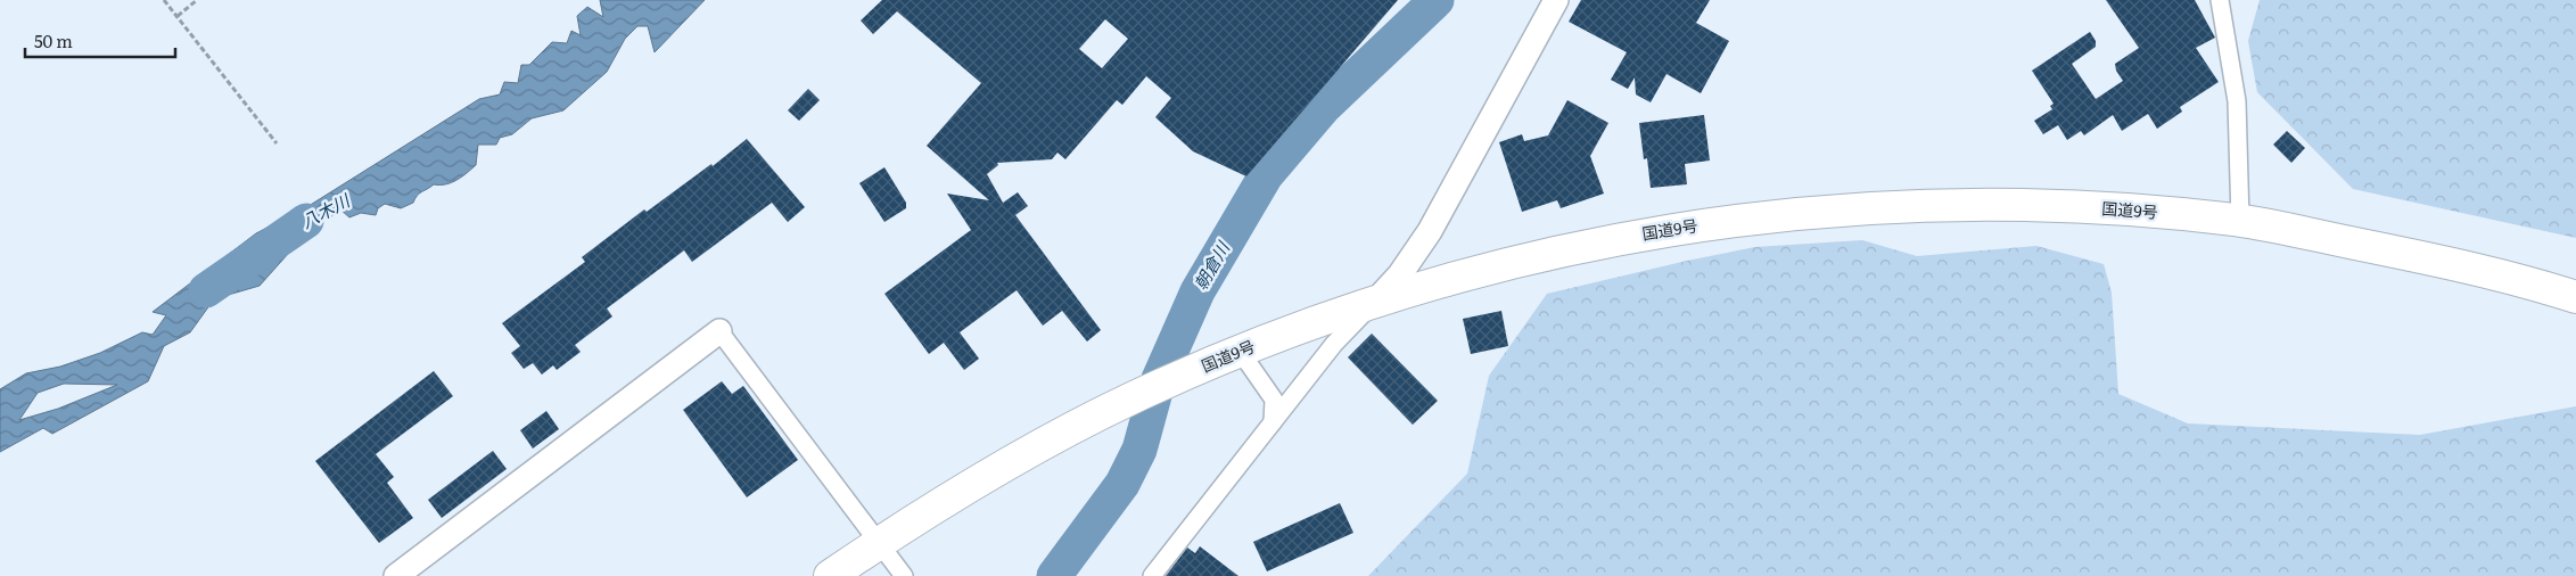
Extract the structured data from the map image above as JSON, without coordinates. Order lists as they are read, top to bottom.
{
  "streets": {
    "highway": ["国道9号"]
  },
  "water": ["八木川", "朝倉川"],
  "scale_bar": "50 m"
}
